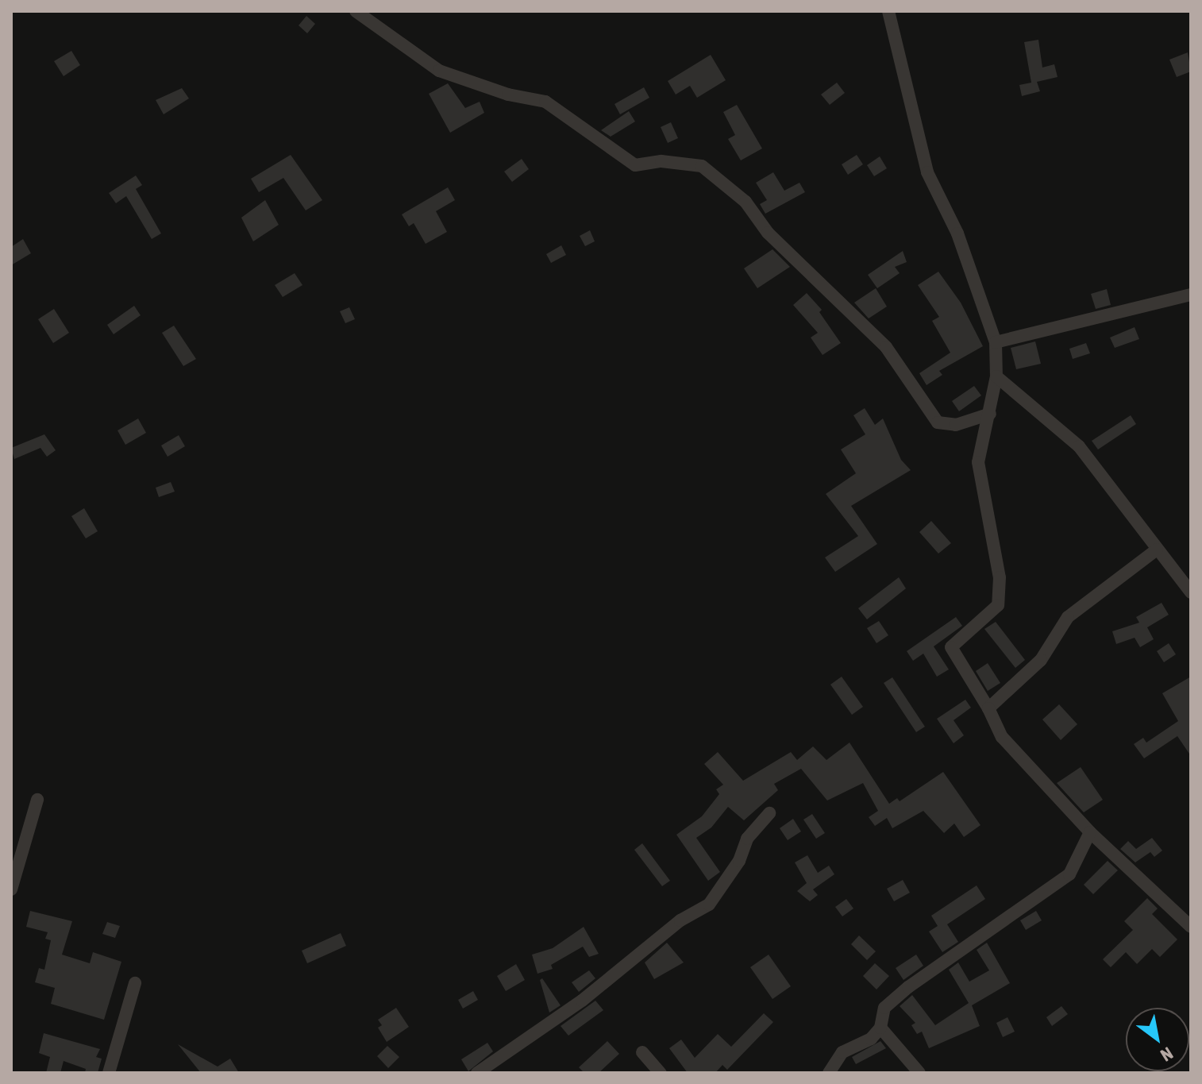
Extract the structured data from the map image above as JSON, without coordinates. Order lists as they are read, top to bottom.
{
  "north": "bottom right"
}
